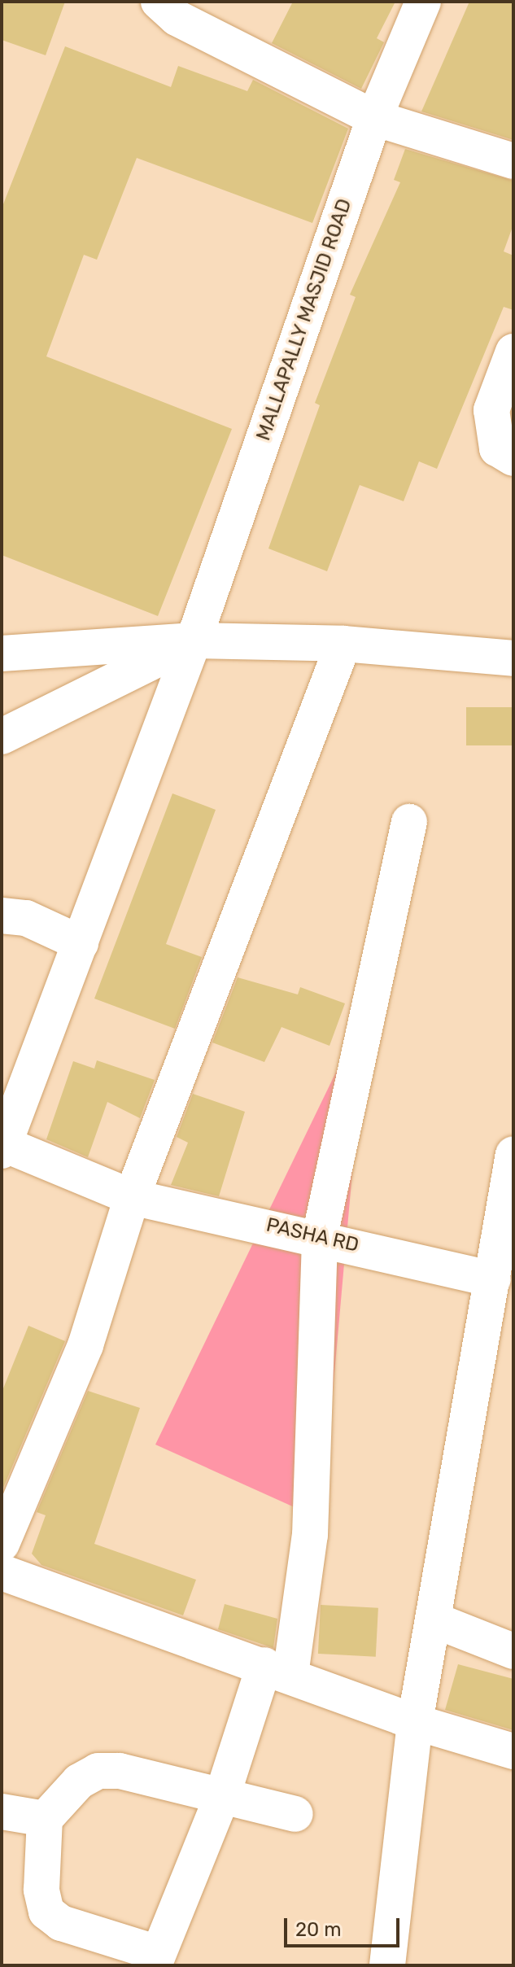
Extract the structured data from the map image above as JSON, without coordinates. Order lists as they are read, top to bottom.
{
  "streets": {
    "street": ["MALLAPALLY MASJID ROAD", "PASHA RD"]
  },
  "crossings": [
    ["MALLAPALLY MASJID ROAD", "PASHA RD"]
  ],
  "scale_bar": "20 m"
}
